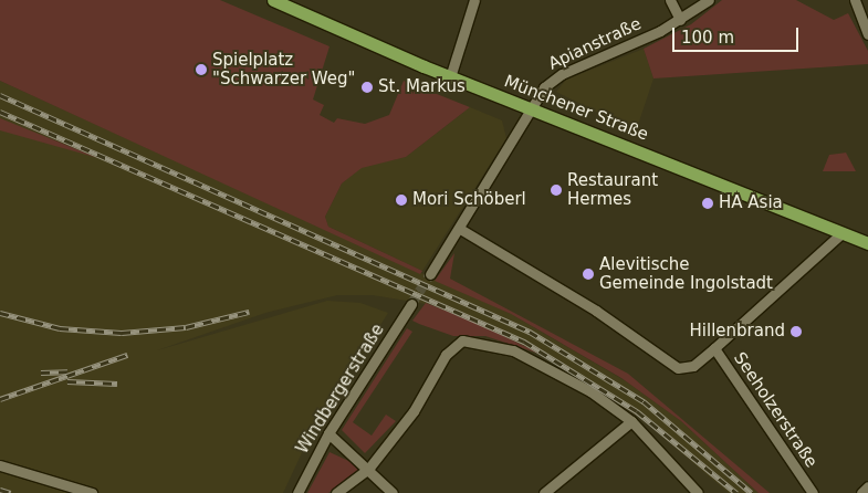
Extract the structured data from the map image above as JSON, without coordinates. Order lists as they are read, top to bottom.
{
  "streets": {
    "main road": ["Münchener Straße"],
    "street": ["Apianstraße", "Windbergerstraße", "Seeholzerstraße"]
  },
  "crossings": [
    ["Apianstraße", "Münchener Straße"]
  ],
  "places": [
    "Spielplatz \"Schwarzer Weg\"",
    "St. Markus",
    "Restaurant Hermes",
    "Mori Schöberl",
    "HA Asia",
    "Alevitische Gemeinde Ingolstadt",
    "Hillenbrand"
  ],
  "scale_bar": "100 m"
}
